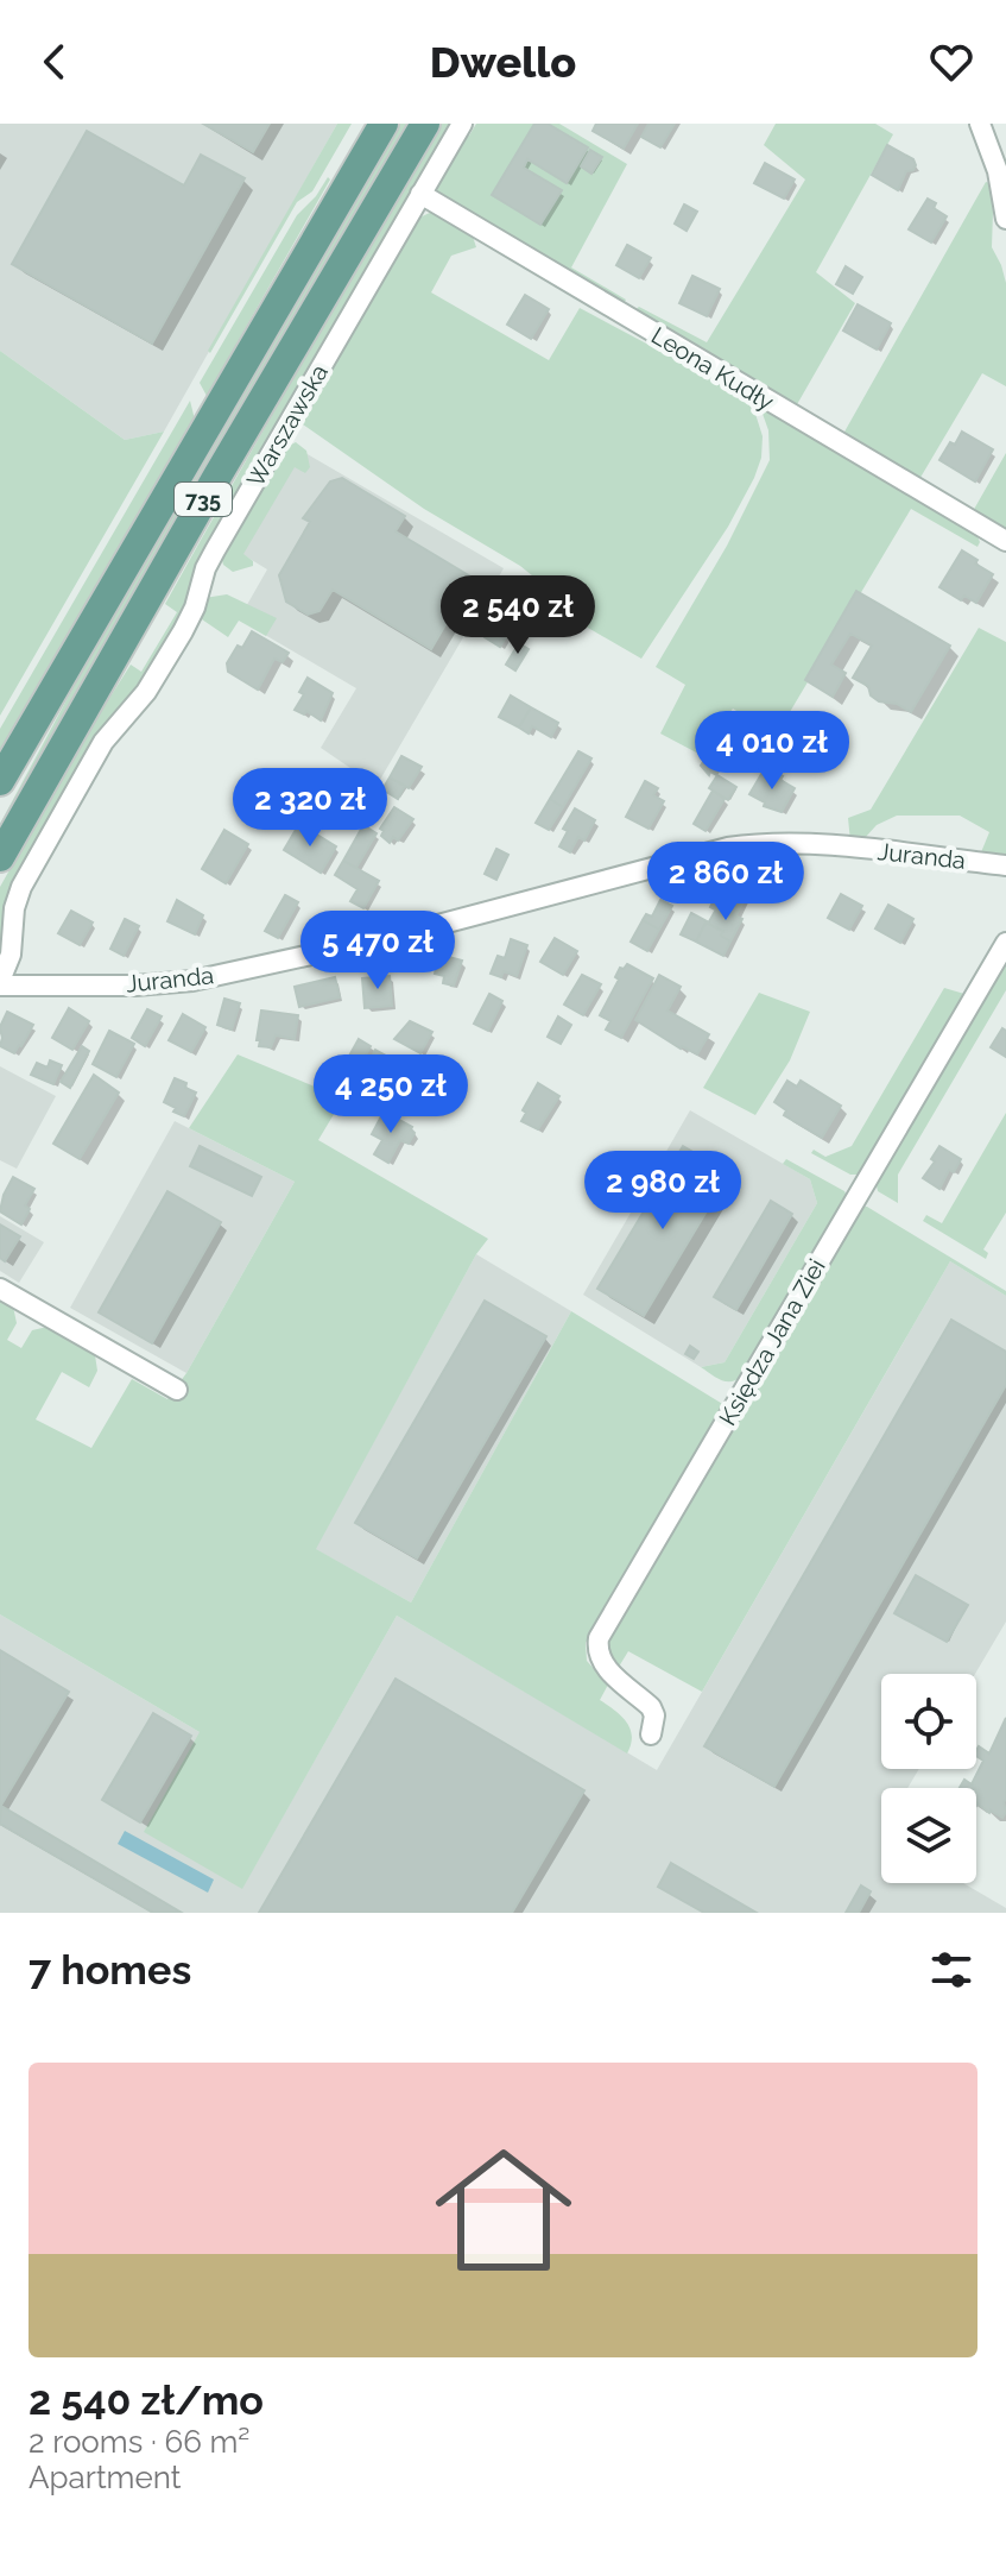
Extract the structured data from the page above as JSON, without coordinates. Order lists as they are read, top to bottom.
{
  "streets": {
    "main road": ["Warszawska", "735"],
    "street": ["Leona Kudły", "Juranda", "Księdza Jana Ziei"]
  },
  "crossings": [
    ["Leona Kudły", "Warszawska"],
    ["Warszawska", "Juranda"]
  ],
  "page": {
    "header": "Dwello",
    "price": [
      "2 540 zł",
      "4 010 zł",
      "2 320 zł",
      "2 860 zł",
      "5 470 zł",
      "4 250 zł",
      "2 980 zł"
    ],
    "heading": "7 homes",
    "list": [
      {
        "name": "2 540 zł/mo",
        "note": "2 rooms · 66 m² · Apartment"
      }
    ]
  }
}
